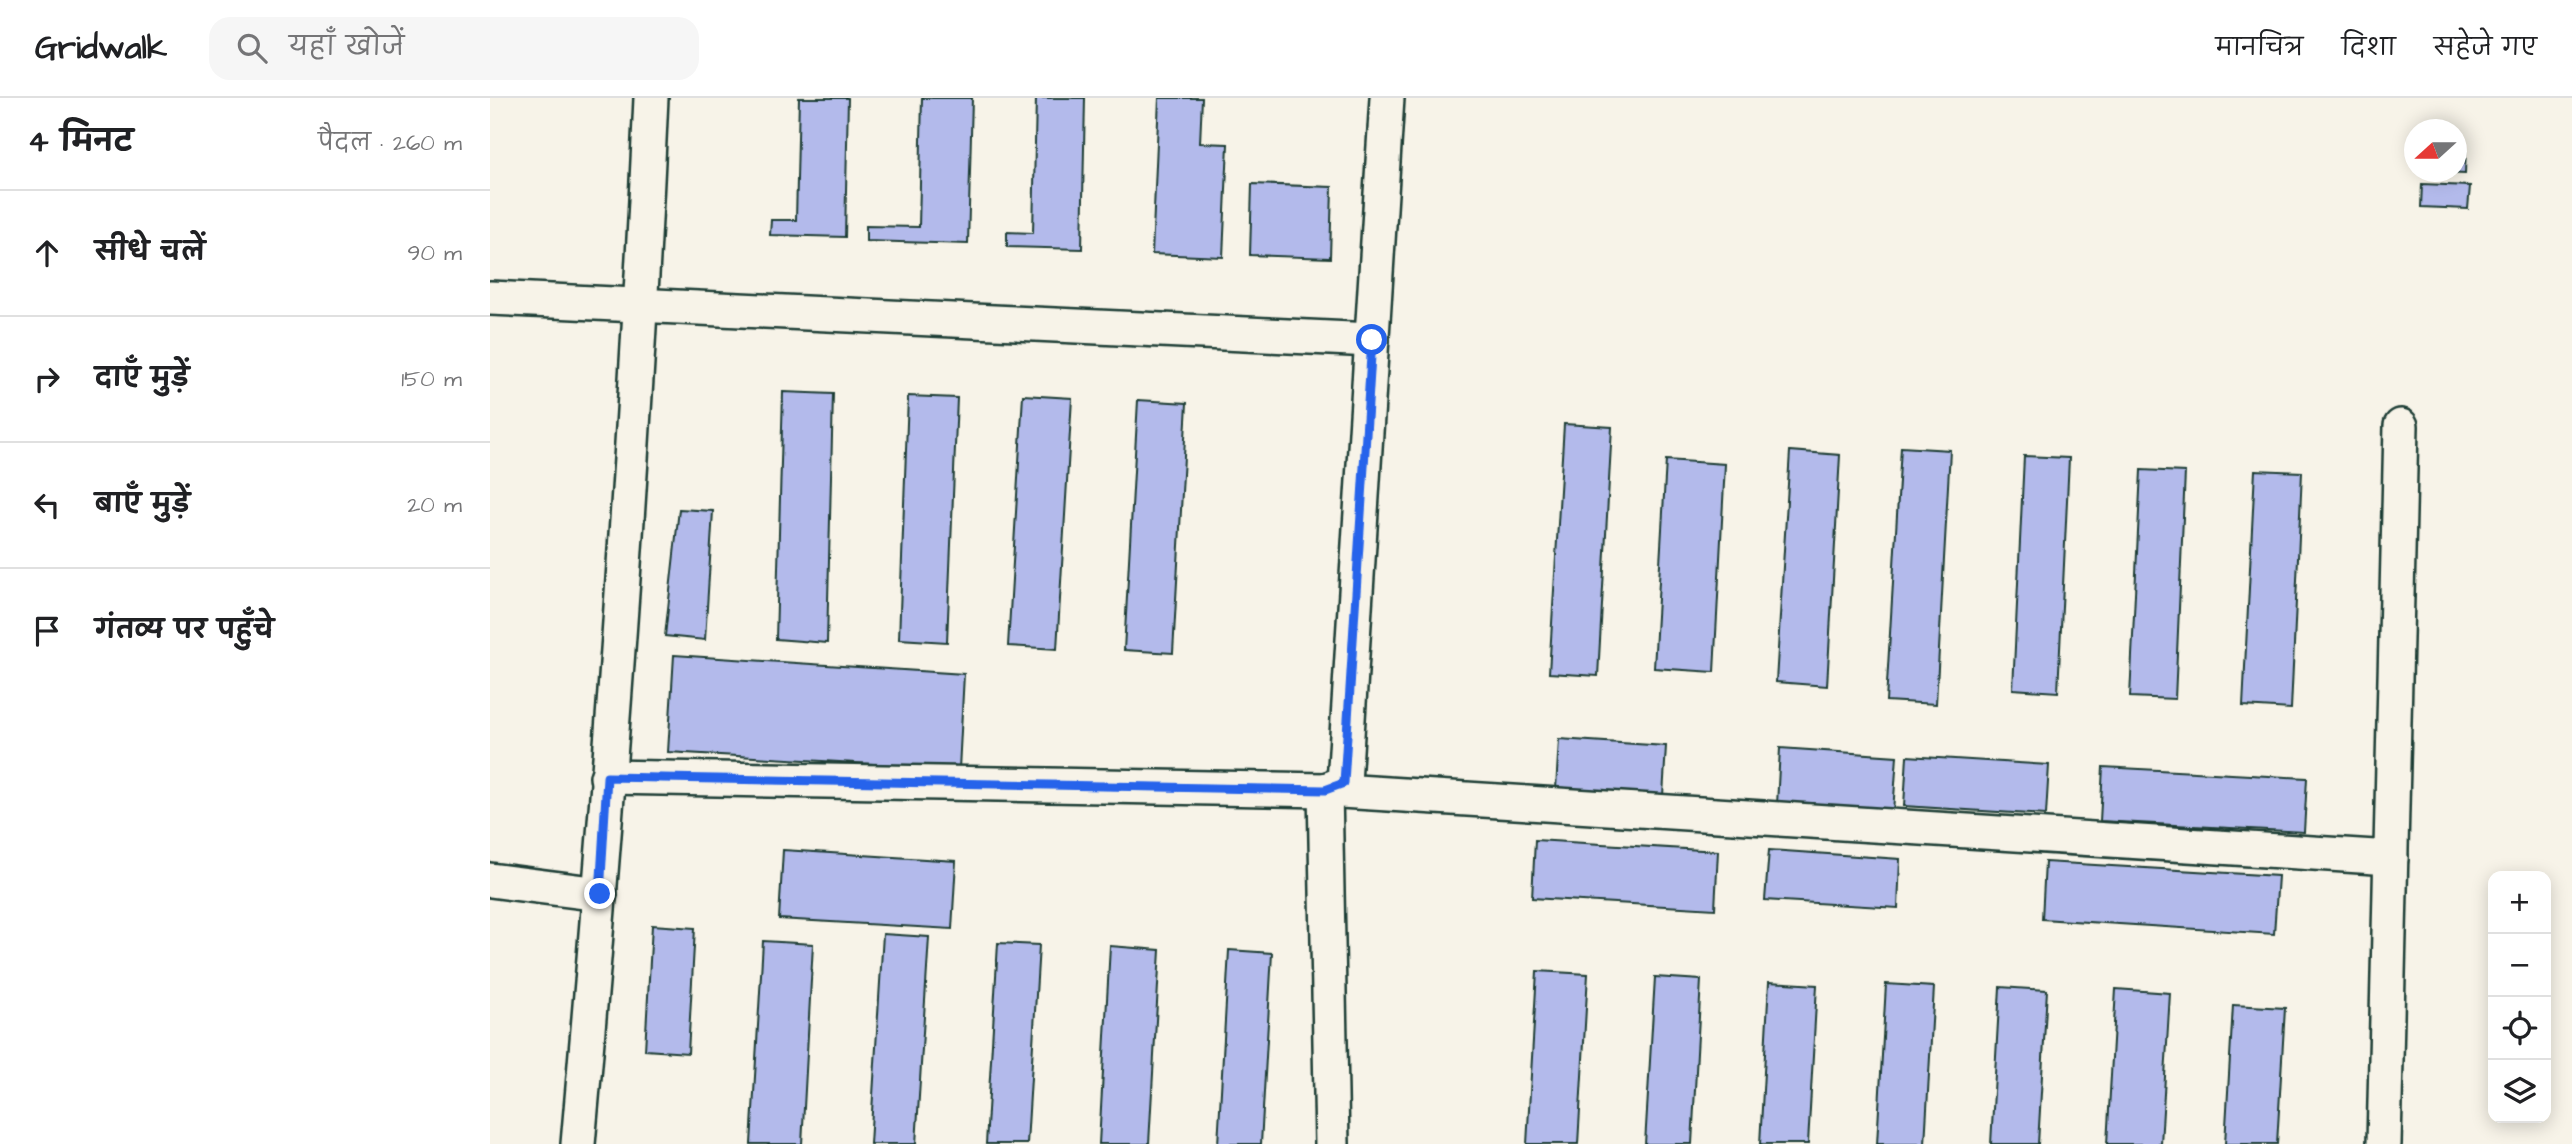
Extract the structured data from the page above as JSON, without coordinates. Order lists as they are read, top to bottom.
{
  "north": "left",
  "page": {
    "header": "Gridwalk",
    "search": "यहाँ खोजें",
    "nav": ["मानचित्र", "दिशा", "सहेजे गए"],
    "heading": ["4 मिनट", "पैदल · 260 m"],
    "list": [
      ["सीधे चलें", "90 m"],
      ["दाएँ मुड़ें", "150 m"],
      ["बाएँ मुड़ें", "20 m"],
      "गंतव्य पर पहुँचे"
    ],
    "map_buttons": ["+", "−"]
  }
}
